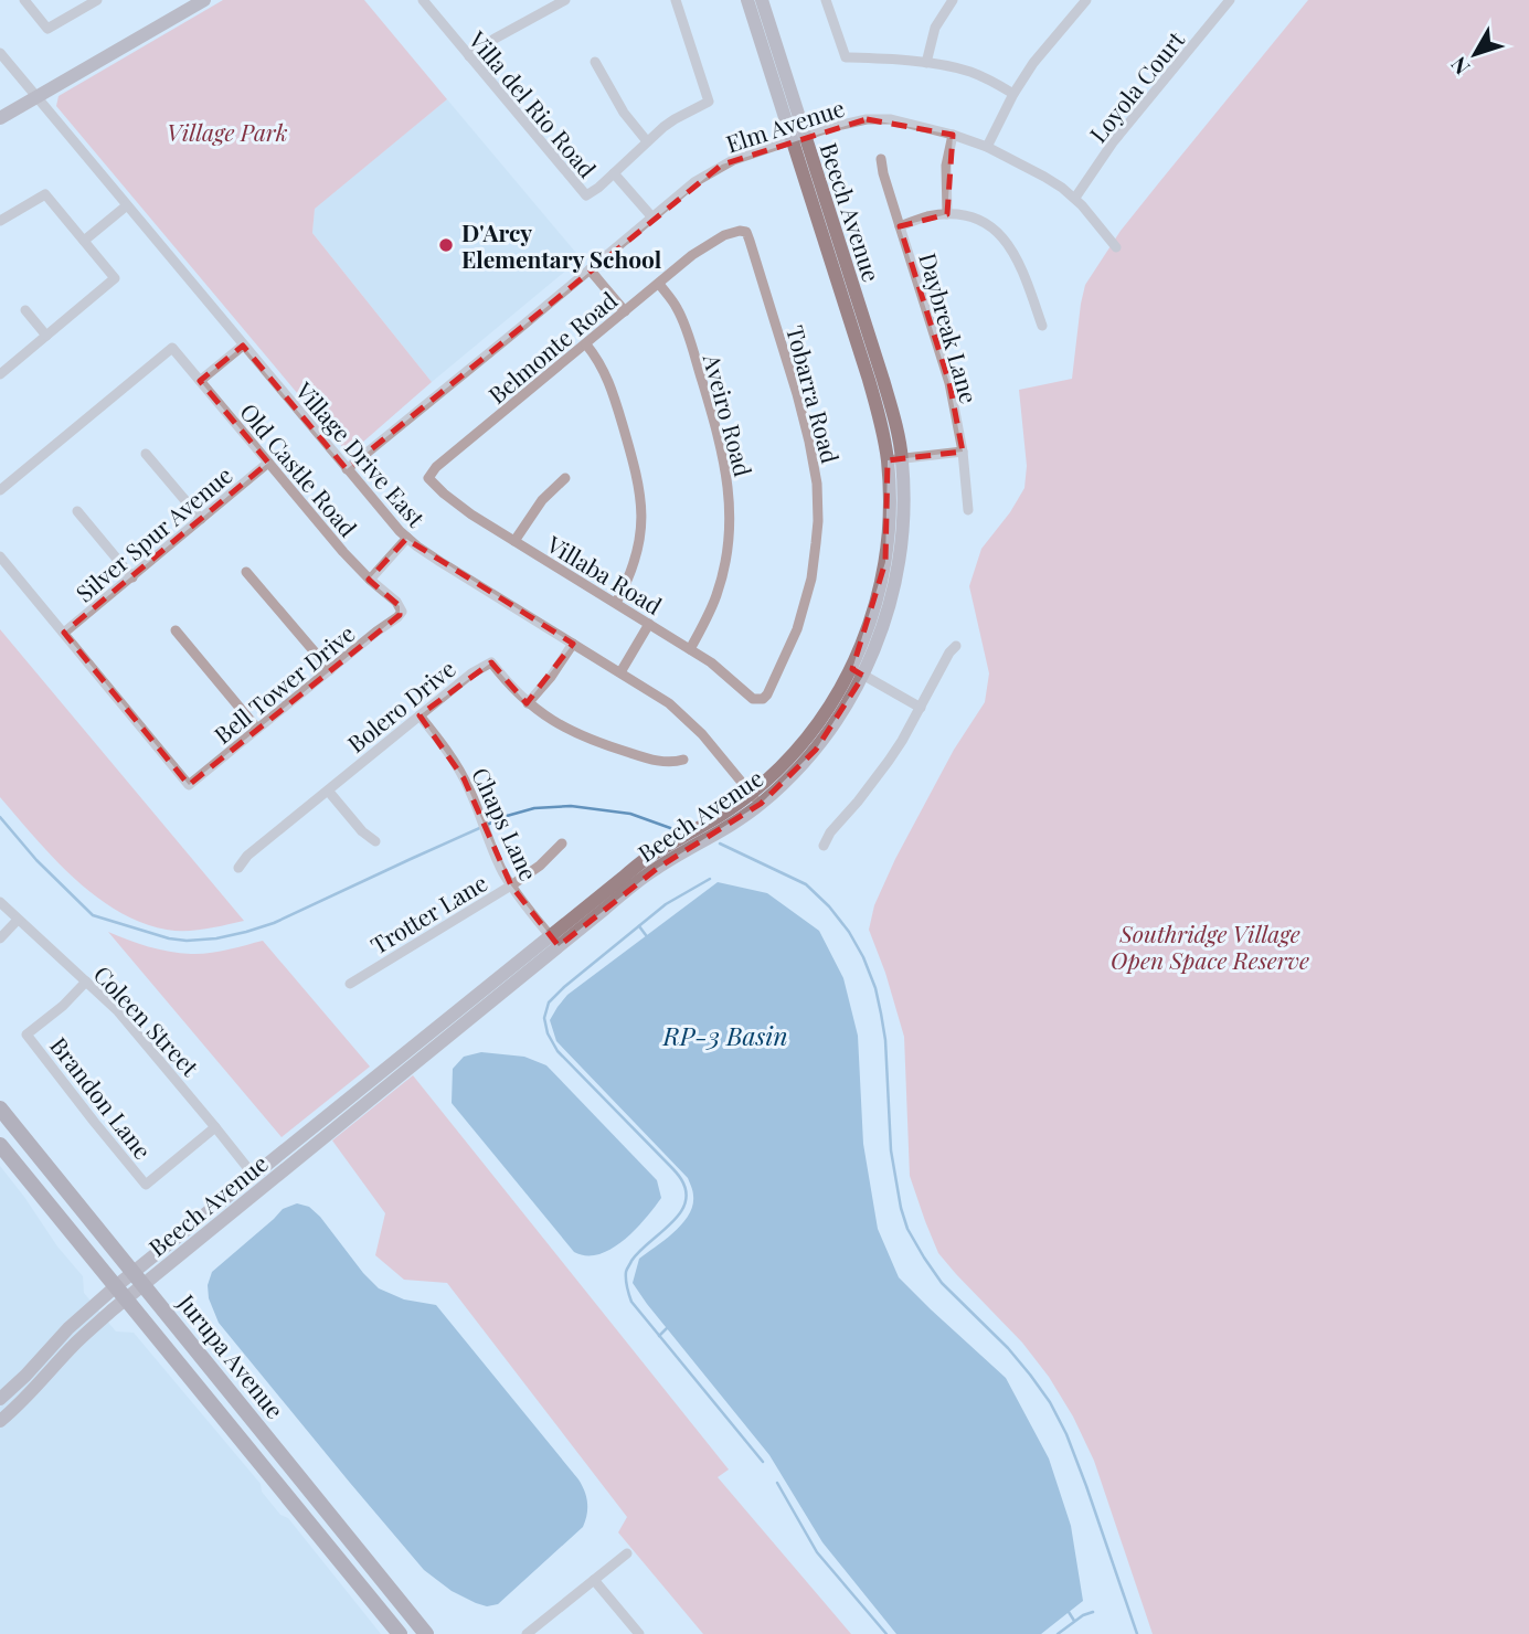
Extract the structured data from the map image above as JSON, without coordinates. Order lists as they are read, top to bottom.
{
  "streets": {
    "main road": ["Jurupa Avenue"],
    "street": [
      "Loyola Court",
      "Villa del Rio Road",
      "Elm Avenue",
      "Beech Avenue",
      "Daybreak Lane",
      "Belmonte Road",
      "Tobarra Road",
      "Aveiro Road",
      "Village Drive East",
      "Old Castle Road",
      "Silver Spur Avenue",
      "Villaba Road",
      "Bell Tower Drive",
      "Bolero Drive",
      "Chaps Lane",
      "Trotter Lane",
      "Coleen Street",
      "Brandon Lane"
    ]
  },
  "crossings": [
    ["Loyola Court", "Elm Avenue"],
    ["Elm Avenue", "Beech Avenue"],
    ["Elm Avenue", "Village Drive East"],
    ["Beech Avenue", "Village Drive East"],
    ["Beech Avenue", "Chaps Lane"],
    ["Beech Avenue", "Coleen Street"],
    ["Beech Avenue", "Jurupa Avenue"],
    ["Belmonte Road", "Tobarra Road"],
    ["Belmonte Road", "Aveiro Road"],
    ["Belmonte Road", "Villaba Road"],
    ["Tobarra Road", "Villaba Road"],
    ["Aveiro Road", "Villaba Road"],
    ["Old Castle Road", "Silver Spur Avenue"],
    ["Old Castle Road", "Bell Tower Drive"],
    ["Silver Spur Avenue", "Bell Tower Drive"],
    ["Bolero Drive", "Chaps Lane"],
    ["Chaps Lane", "Trotter Lane"],
    ["Coleen Street", "Brandon Lane"]
  ],
  "water": ["RP-3 Basin"],
  "parks": ["Village Park", "Southridge Village Open Space Reserve"],
  "places": ["D'Arcy Elementary School"],
  "north": "bottom left"
}
